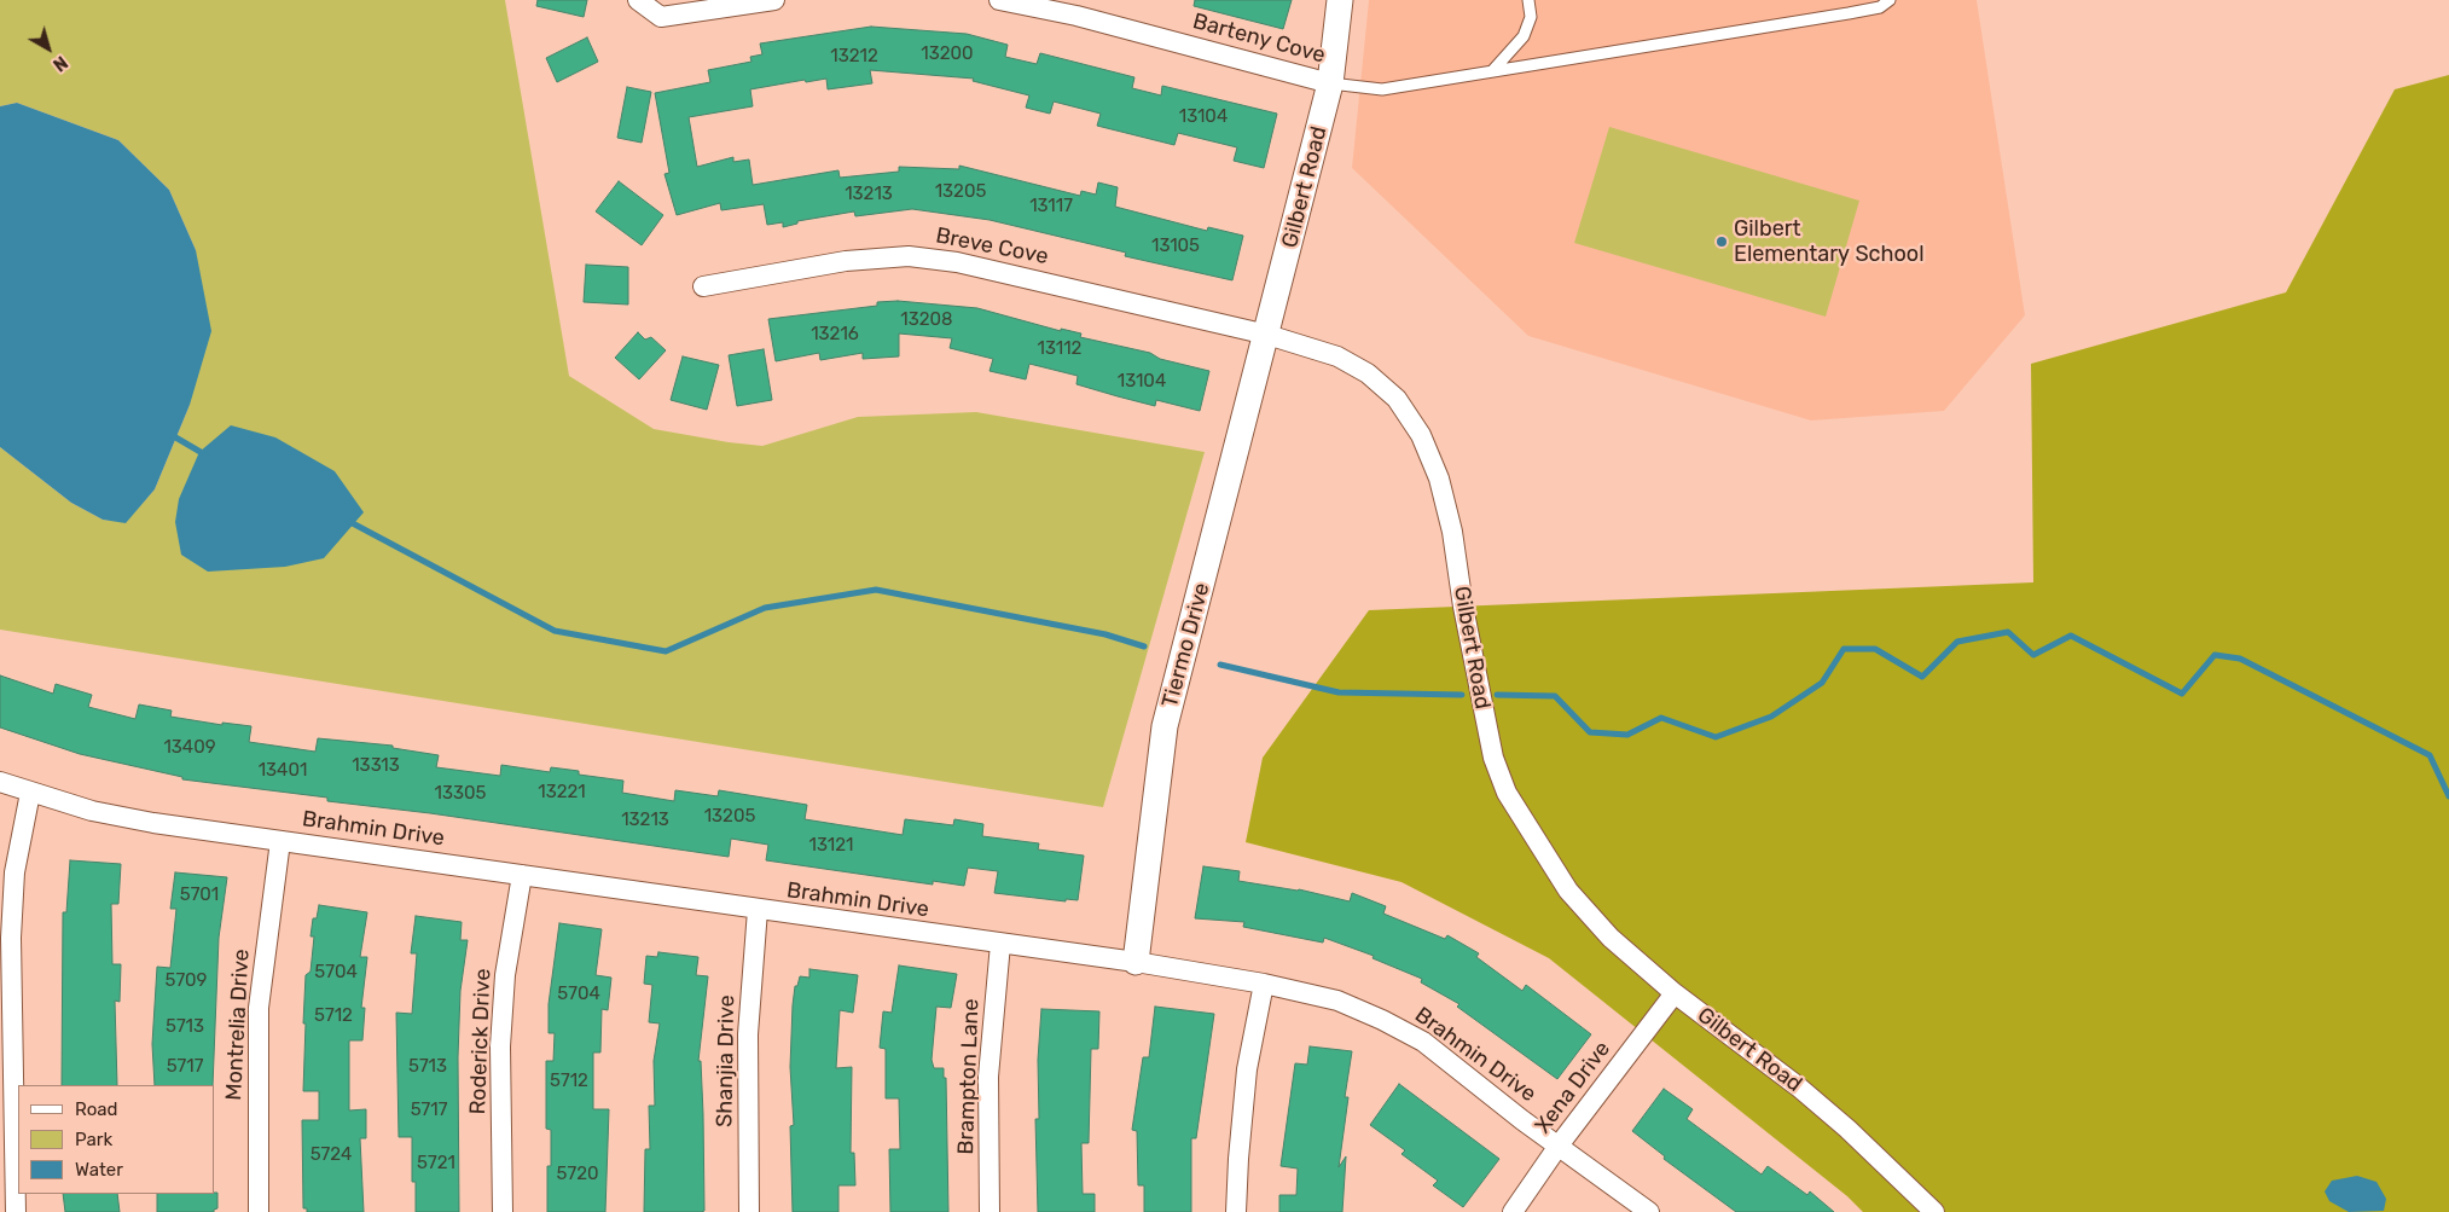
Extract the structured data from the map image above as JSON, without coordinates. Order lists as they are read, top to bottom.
{
  "streets": {
    "street": [
      "Barteny Cove",
      "Gilbert Road",
      "Breve Cove",
      "Tiermo Drive",
      "Brahmin Drive",
      "Montrelia Drive",
      "Roderick Drive",
      "Shanjia Drive",
      "Brampton Lane",
      "Xena Drive"
    ]
  },
  "crossings": [
    ["Barteny Cove", "Gilbert Road"],
    ["Gilbert Road", "Breve Cove"],
    ["Gilbert Road", "Tiermo Drive"],
    ["Gilbert Road", "Xena Drive"],
    ["Breve Cove", "Tiermo Drive"],
    ["Tiermo Drive", "Brahmin Drive"],
    ["Brahmin Drive", "Montrelia Drive"],
    ["Brahmin Drive", "Roderick Drive"],
    ["Brahmin Drive", "Shanjia Drive"],
    ["Brahmin Drive", "Brampton Lane"],
    ["Brahmin Drive", "Xena Drive"]
  ],
  "places": ["Gilbert Elementary School"],
  "house_numbers": [
    "13200",
    "13212",
    "13104",
    "13205",
    "13213",
    "13117",
    "13105",
    "13208",
    "13216",
    "13112",
    "13104",
    "13409",
    "13313",
    "13401",
    "13221",
    "13305",
    "13205",
    "13213",
    "13121",
    "5701",
    "5704",
    "5709",
    "5704",
    "5712",
    "5713",
    "5717",
    "5713",
    "5712",
    "5717",
    "5724",
    "5721",
    "5720"
  ],
  "legend": ["Road", "Park", "Water"],
  "north": "bottom right"
}
